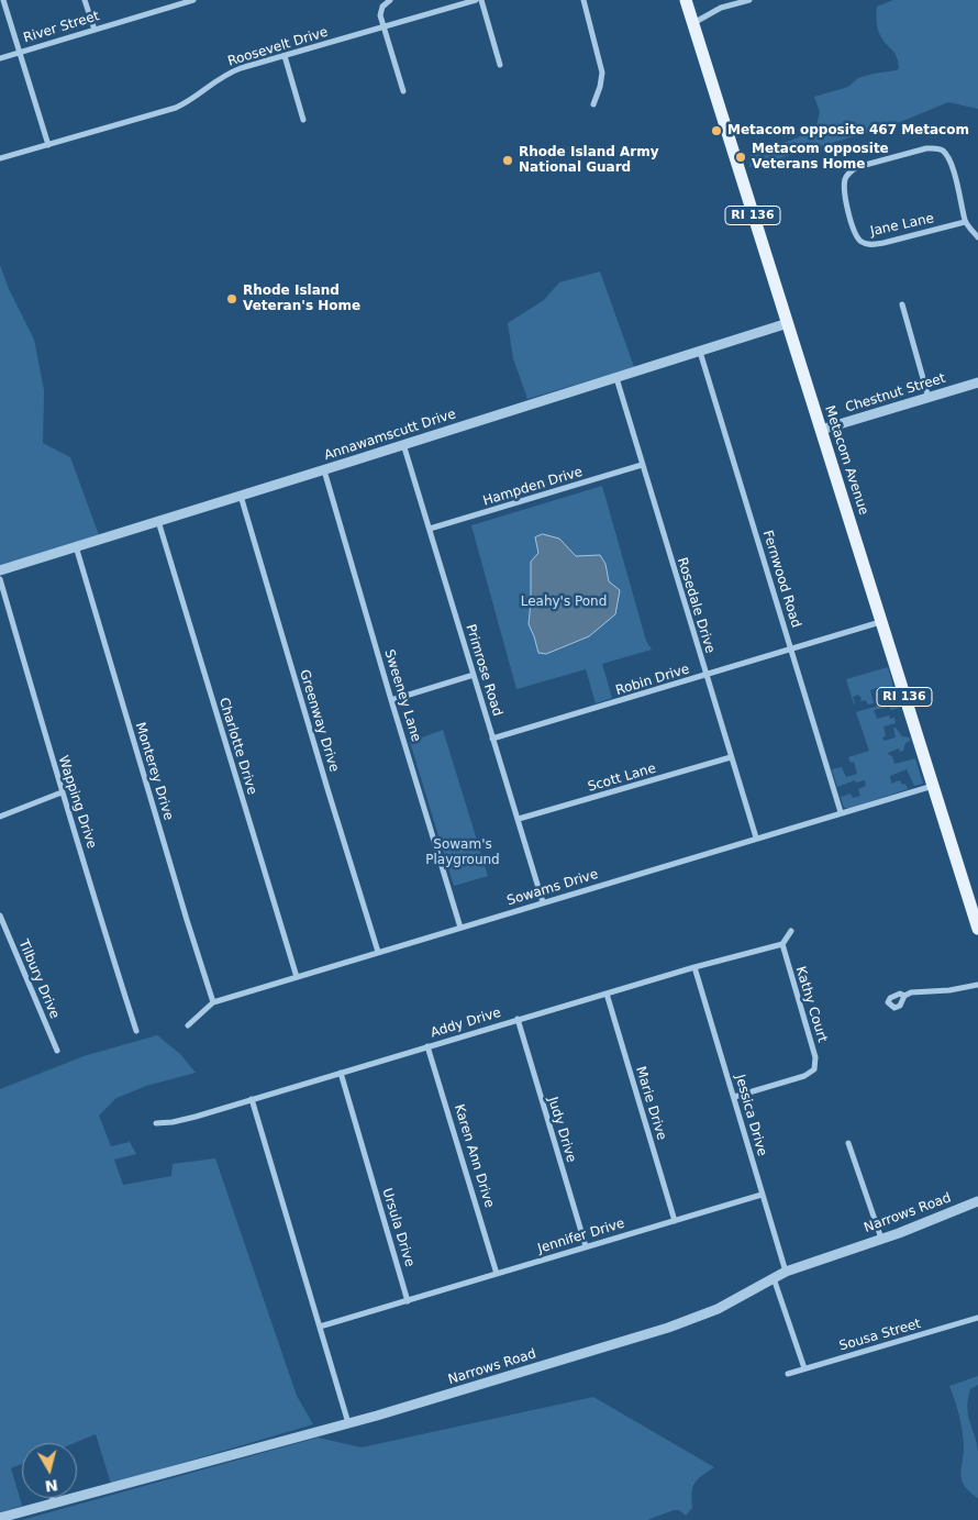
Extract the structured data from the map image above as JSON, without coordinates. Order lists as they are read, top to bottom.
{
  "streets": {
    "main road": ["RI 136", "Metacom Avenue"],
    "street": [
      "River Street",
      "Roosevelt Drive",
      "Jane Lane",
      "Chestnut Street",
      "Annawamscutt Drive",
      "Hampden Drive",
      "Fernwood Road",
      "Rosedale Drive",
      "Primrose Road",
      "Robin Drive",
      "Sweeney Lane",
      "Greenway Drive",
      "Charlotte Drive",
      "Monterey Drive",
      "Scott Lane",
      "Wapping Drive",
      "Sowams Drive",
      "Tilbury Drive",
      "Kathy Court",
      "Addy Drive",
      "Marie Drive",
      "Jessica Drive",
      "Judy Drive",
      "Karen Ann Drive",
      "Narrows Road",
      "Ursula Drive",
      "Jennifer Drive",
      "Sousa Street"
    ]
  },
  "crossings": [
    ["Chestnut Street", "Metacom Avenue"],
    ["Annawamscutt Drive", "Metacom Avenue"],
    ["Annawamscutt Drive", "Fernwood Road"],
    ["Annawamscutt Drive", "Rosedale Drive"],
    ["Annawamscutt Drive", "Primrose Road"],
    ["Annawamscutt Drive", "Sweeney Lane"],
    ["Annawamscutt Drive", "Greenway Drive"],
    ["Annawamscutt Drive", "Charlotte Drive"],
    ["Annawamscutt Drive", "Monterey Drive"],
    ["Metacom Avenue", "Robin Drive"],
    ["Metacom Avenue", "Sowams Drive"],
    ["Hampden Drive", "Rosedale Drive"],
    ["Hampden Drive", "Primrose Road"],
    ["Fernwood Road", "Robin Drive"],
    ["Fernwood Road", "Sowams Drive"],
    ["Rosedale Drive", "Robin Drive"],
    ["Rosedale Drive", "Scott Lane"],
    ["Rosedale Drive", "Sowams Drive"],
    ["Primrose Road", "Robin Drive"],
    ["Primrose Road", "Scott Lane"],
    ["Primrose Road", "Sowams Drive"],
    ["Sweeney Lane", "Sowams Drive"],
    ["Greenway Drive", "Sowams Drive"],
    ["Charlotte Drive", "Sowams Drive"],
    ["Monterey Drive", "Sowams Drive"],
    ["Kathy Court", "Addy Drive"],
    ["Kathy Court", "Jessica Drive"],
    ["Addy Drive", "Marie Drive"],
    ["Addy Drive", "Jessica Drive"],
    ["Addy Drive", "Judy Drive"],
    ["Addy Drive", "Karen Ann Drive"],
    ["Addy Drive", "Ursula Drive"],
    ["Marie Drive", "Jennifer Drive"],
    ["Jessica Drive", "Narrows Road"],
    ["Jessica Drive", "Jennifer Drive"],
    ["Judy Drive", "Jennifer Drive"],
    ["Karen Ann Drive", "Jennifer Drive"],
    ["Ursula Drive", "Jennifer Drive"]
  ],
  "parks": ["Leahy's Pond", "Sowam's Playground"],
  "places": [
    "Metacom opposite 467 Metacom",
    "Metacom opposite Veterans Home",
    "Rhode Island Army National Guard",
    "Rhode Island Veteran's Home"
  ],
  "north": "bottom"
}
